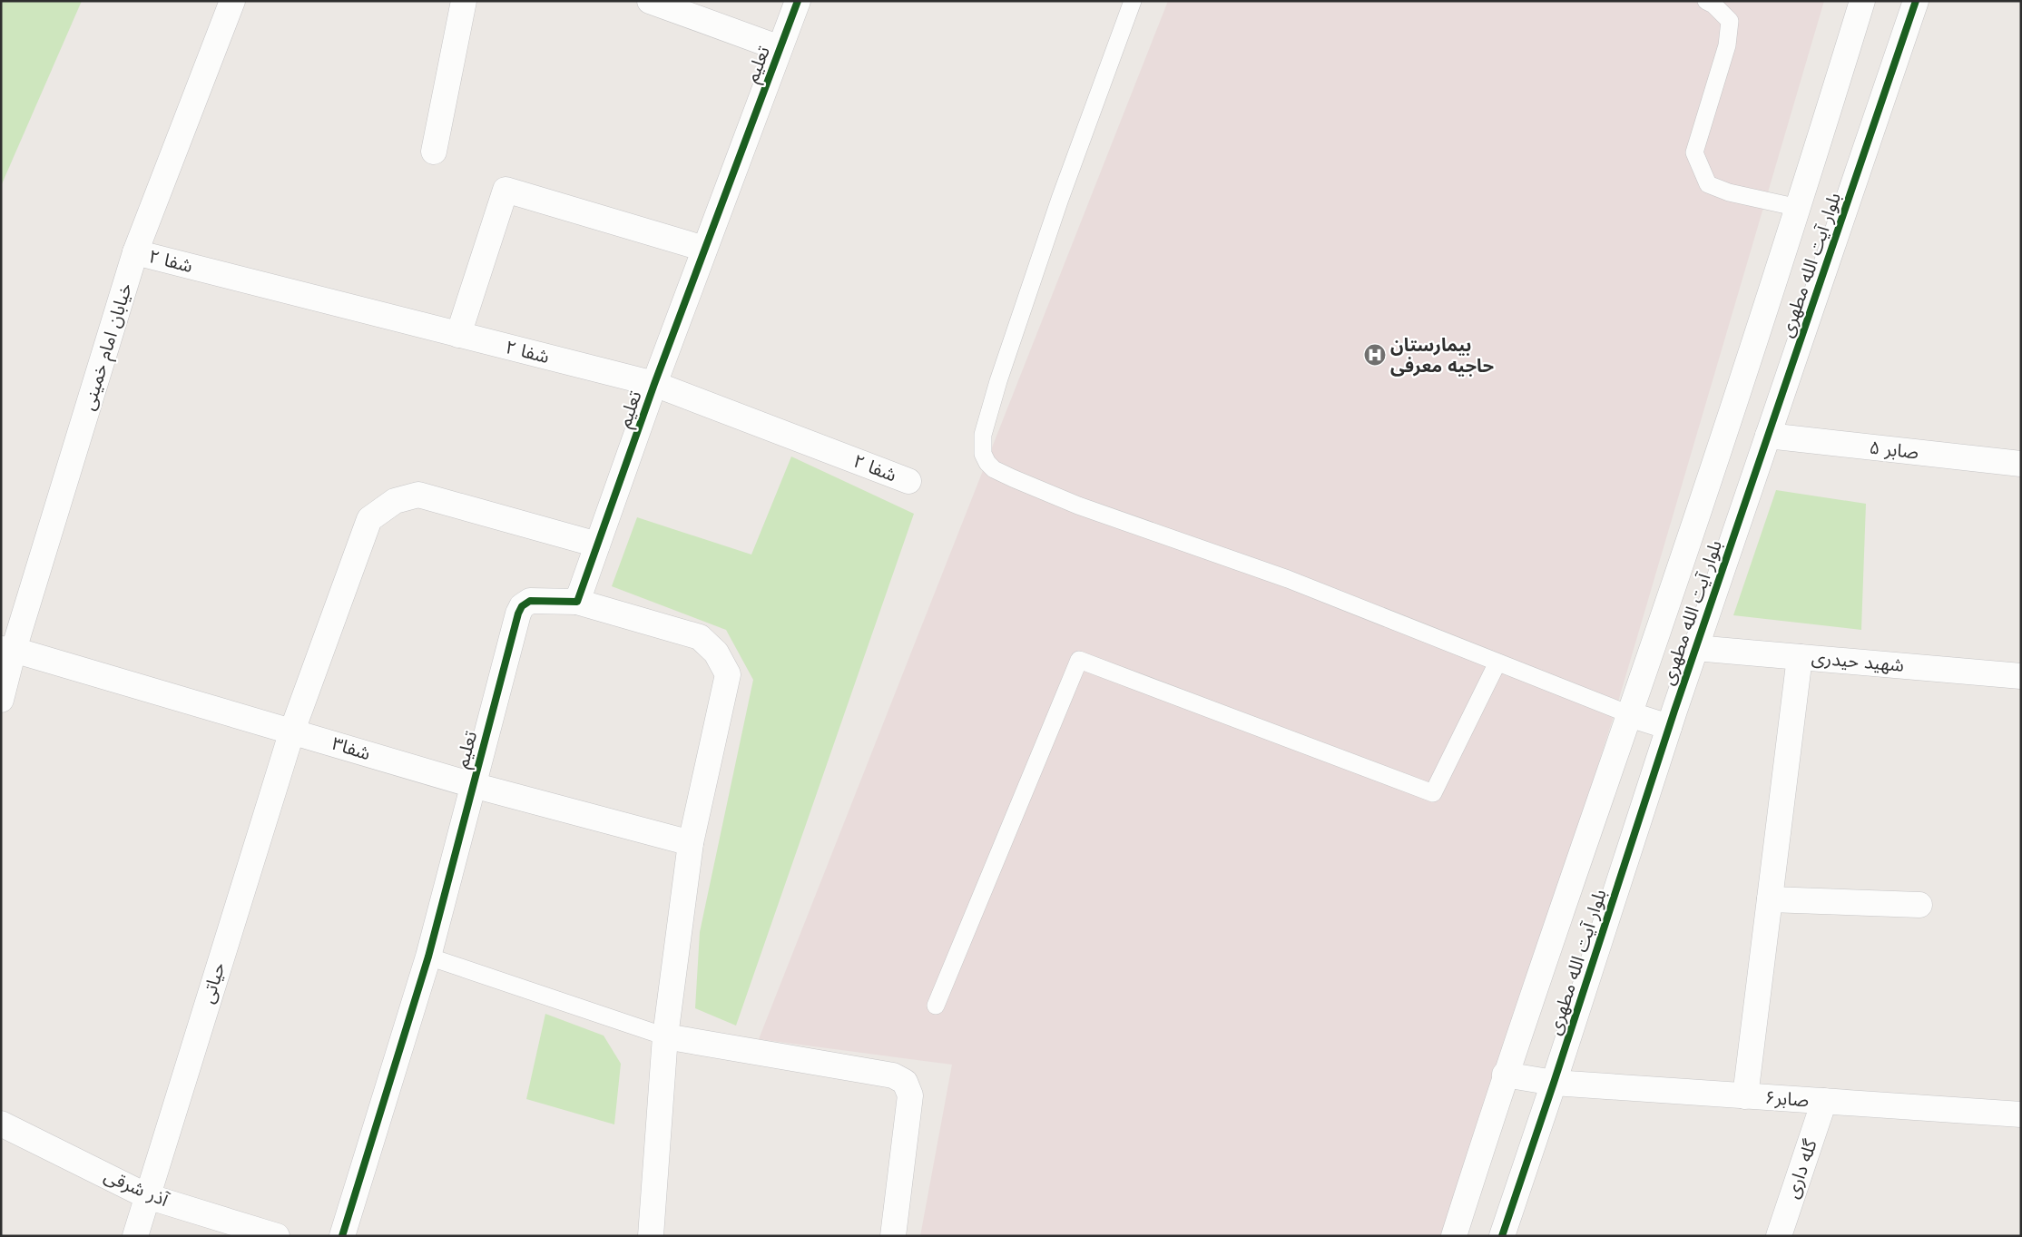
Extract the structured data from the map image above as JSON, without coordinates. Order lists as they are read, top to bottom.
{
  "streets": {
    "street": [
      "تعلیم",
      "شفا ۲",
      "بلوار آیت الله مطهری",
      "خیابان امام خمینی",
      "صابر ۵",
      "شهید حیدری",
      "شفا۳",
      "حیاتی",
      "صابر۶",
      "گله داری",
      "آذر شرقی"
    ]
  },
  "crossings": [
    ["تعلیم", "شفا ۲"],
    ["تعلیم", "شفا۳"],
    ["تعلیم", "حیاتی"],
    ["شفا ۲", "خیابان امام خمینی"],
    ["بلوار آیت الله مطهری", "صابر ۵"],
    ["بلوار آیت الله مطهری", "شهید حیدری"],
    ["بلوار آیت الله مطهری", "صابر۶"],
    ["خیابان امام خمینی", "شفا۳"],
    ["شفا۳", "حیاتی"],
    ["حیاتی", "آذر شرقی"],
    ["صابر۶", "گله داری"]
  ],
  "places": {
    "hospital": ["بیمارستان حاجیه معرفی"]
  }
}
